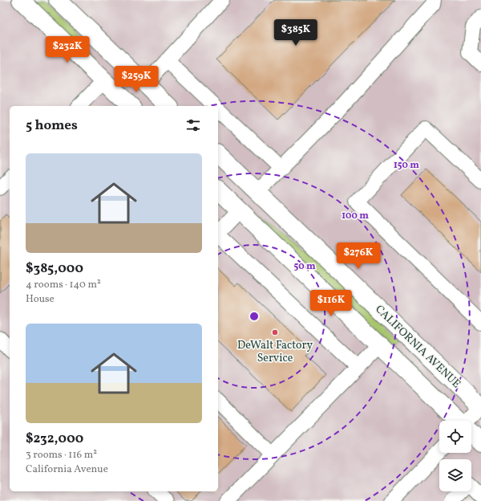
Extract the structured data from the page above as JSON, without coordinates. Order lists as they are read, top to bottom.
{
  "streets": {
    "main road": ["CALIFORNIA AVENUE"]
  },
  "places": ["DeWalt Factory Service"],
  "page": {
    "price": [
      "$385K",
      "$232K",
      "$259K",
      "$276K",
      "$116K"
    ],
    "heading": "5 homes",
    "list": [
      {
        "name": "$385,000",
        "note": "4 rooms · 140 m² · House"
      },
      {
        "name": "$232,000",
        "note": "3 rooms · 116 m² · California Avenue"
      }
    ]
  },
  "rings": ["150 m", "100 m", "50 m"]
}
